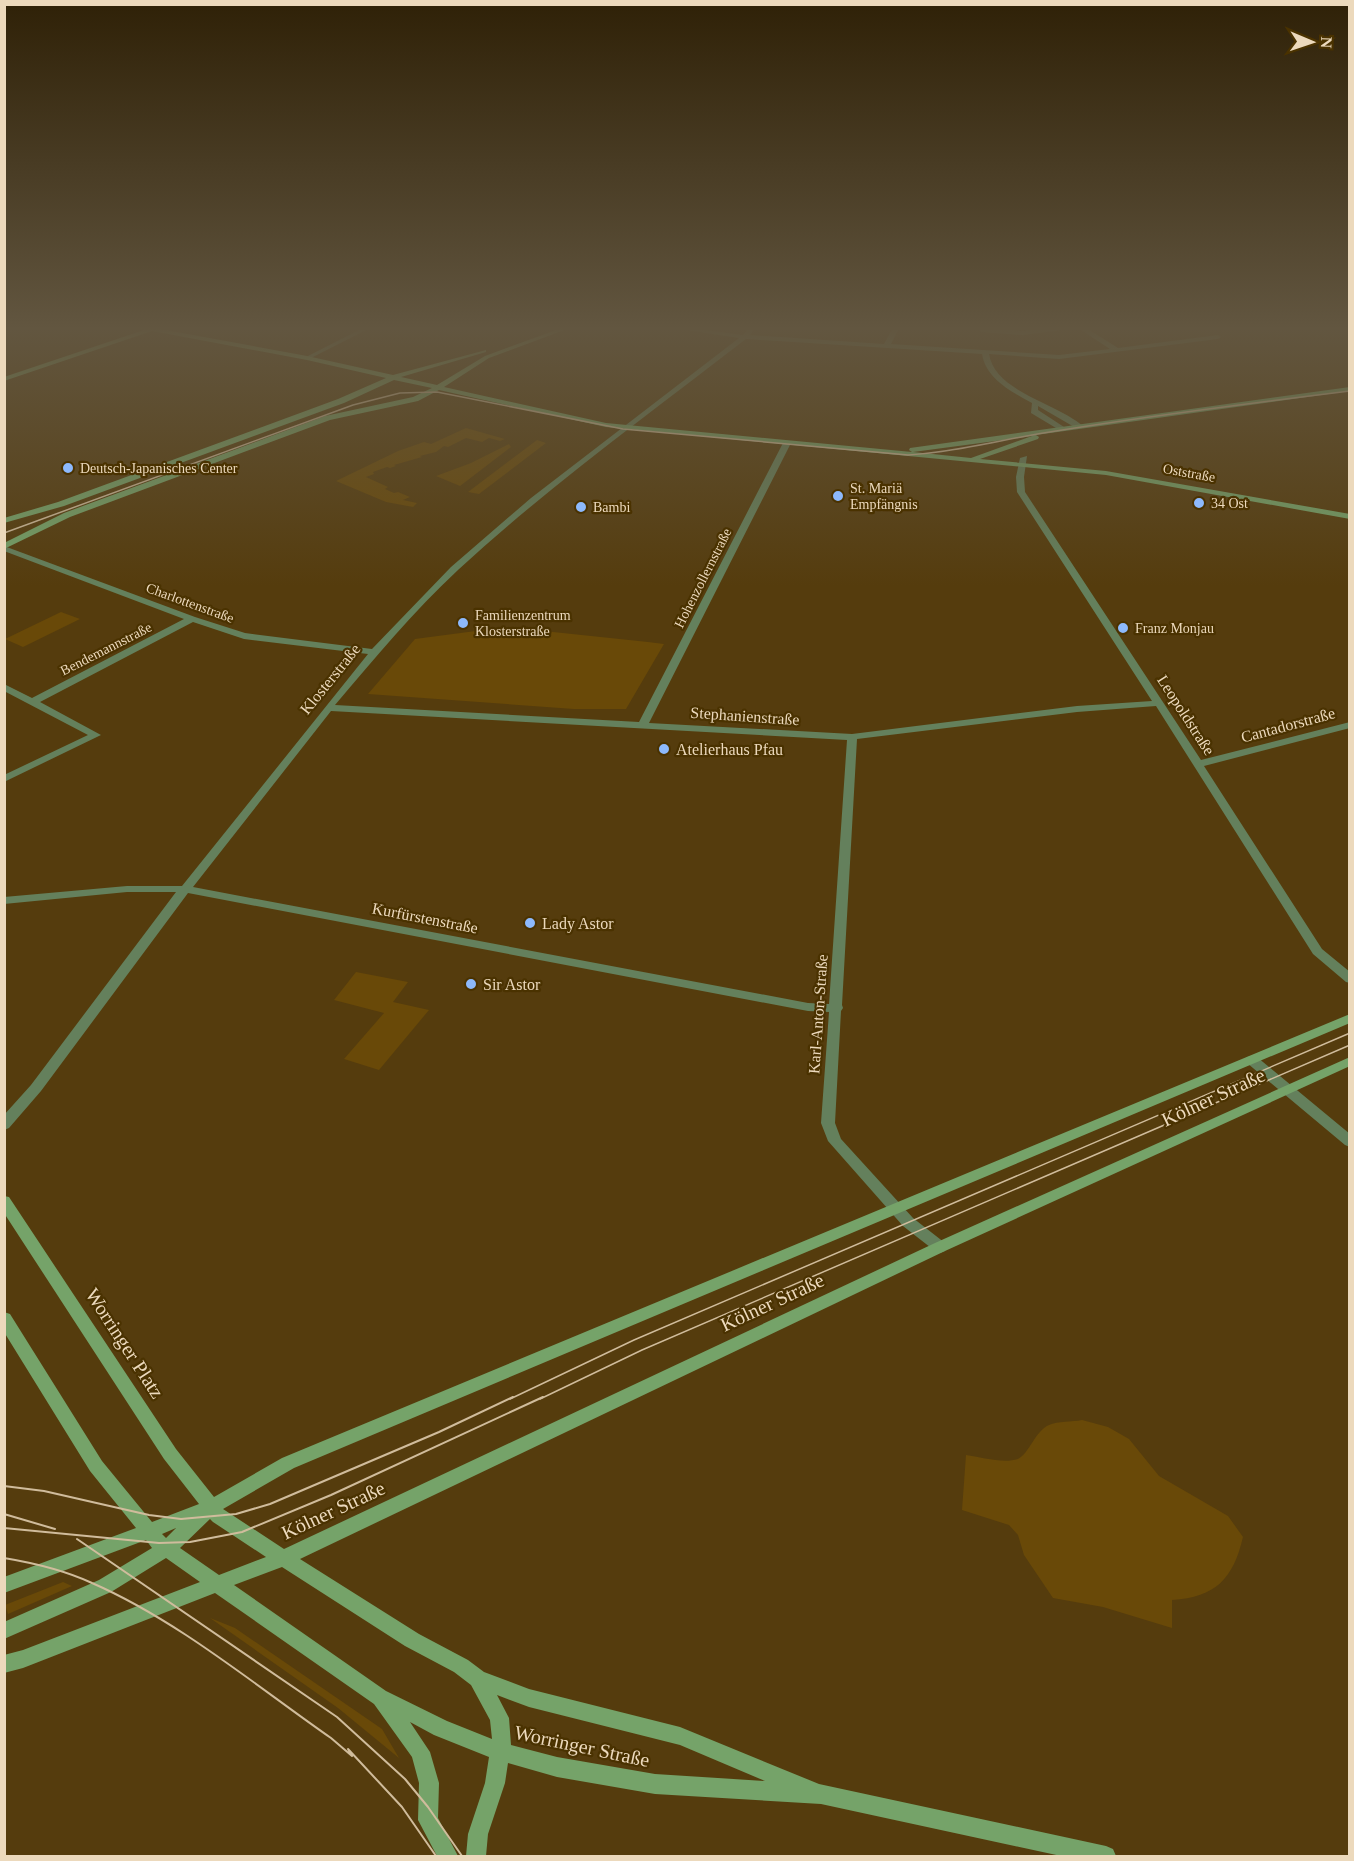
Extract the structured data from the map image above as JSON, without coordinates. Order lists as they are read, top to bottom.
{
  "streets": {
    "main road": [
      "Oststraße",
      "Kölner Straße",
      "Worringer Platz",
      "Worringer Straße"
    ],
    "street": [
      "Hohenzollernstraße",
      "Charlottenstraße",
      "Bendemannstraße",
      "Klosterstraße",
      "Leopoldstraße",
      "Stephanienstraße",
      "Cantadorstraße",
      "Kurfürstenstraße",
      "Karl-Anton-Straße"
    ]
  },
  "crossings": [
    ["Oststraße", "Hohenzollernstraße"],
    ["Oststraße", "Klosterstraße"],
    ["Oststraße", "Leopoldstraße"],
    ["Hohenzollernstraße", "Stephanienstraße"],
    ["Charlottenstraße", "Bendemannstraße"],
    ["Charlottenstraße", "Klosterstraße"],
    ["Klosterstraße", "Stephanienstraße"],
    ["Klosterstraße", "Kurfürstenstraße"],
    ["Leopoldstraße", "Stephanienstraße"],
    ["Leopoldstraße", "Cantadorstraße"],
    ["Stephanienstraße", "Karl-Anton-Straße"],
    ["Kurfürstenstraße", "Karl-Anton-Straße"],
    ["Karl-Anton-Straße", "Kölner Straße"],
    ["Kölner Straße", "Worringer Platz"],
    ["Kölner Straße", "Worringer Straße"],
    ["Worringer Platz", "Worringer Straße"]
  ],
  "places": [
    "Deutsch-Japanisches Center",
    "St. Mariä Empfängnis",
    "34 Ost",
    "Bambi",
    "Familienzentrum Klosterstraße",
    "Franz Monjau",
    "Atelierhaus Pfau",
    "Lady Astor",
    "Sir Astor"
  ],
  "north": "right"
}
